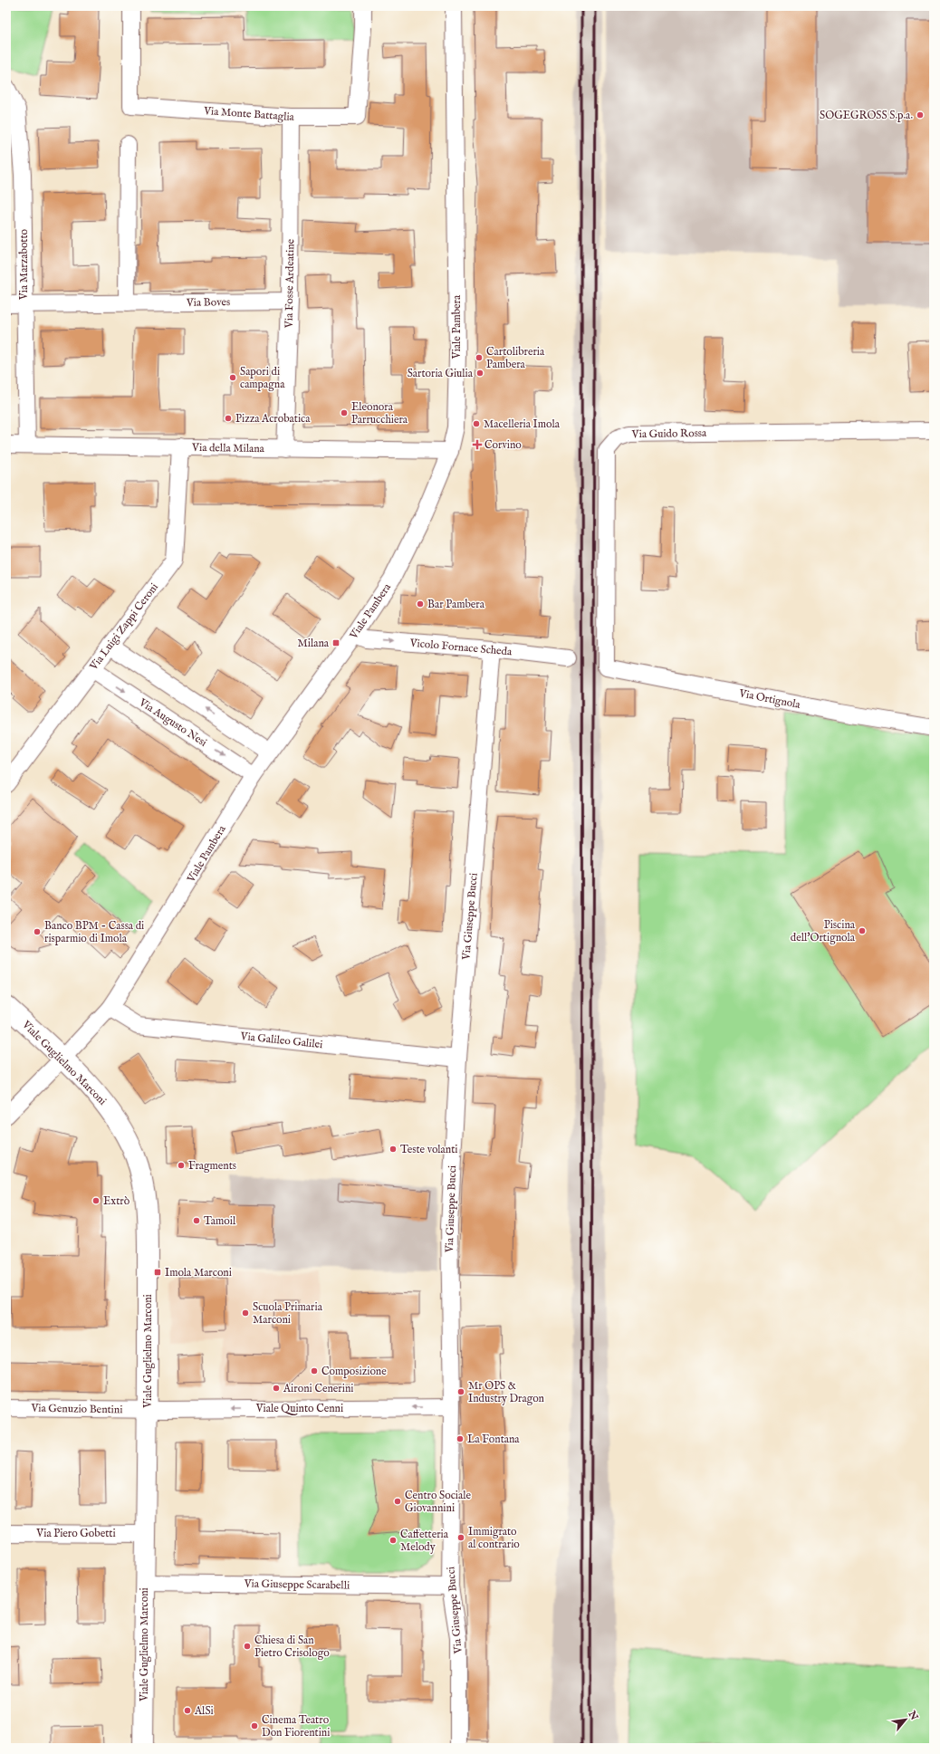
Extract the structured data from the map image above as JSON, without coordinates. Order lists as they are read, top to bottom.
{
  "streets": {
    "main road": ["Viale Guglielmo Marconi"],
    "street": [
      "Via Monte Battaglia",
      "Via Marzabotto",
      "Via Fosse Ardeatine",
      "Via Boves",
      "Viale Pambera",
      "Via Guido Rossa",
      "Via della Milana",
      "Via Luigi Zappi Ceroni",
      "Vicolo Fornace Scheda",
      "Via Ortignola",
      "Via Augusto Nesi",
      "Via Giuseppe Bucci",
      "Via Galileo Galilei",
      "Viale Quinto Cenni",
      "Via Genuzio Bentini",
      "Via Piero Gobetti",
      "Via Giuseppe Scarabelli"
    ]
  },
  "crossings": [
    ["Via Monte Battaglia", "Via Fosse Ardeatine"],
    ["Via Marzabotto", "Via Boves"],
    ["Via Marzabotto", "Via della Milana"],
    ["Via Fosse Ardeatine", "Via Boves"],
    ["Via Fosse Ardeatine", "Via della Milana"],
    ["Viale Pambera", "Via della Milana"],
    ["Viale Pambera", "Vicolo Fornace Scheda"],
    ["Viale Pambera", "Via Augusto Nesi"],
    ["Viale Pambera", "Via Galileo Galilei"],
    ["Viale Pambera", "Viale Guglielmo Marconi"],
    ["Via Guido Rossa", "Via Ortignola"],
    ["Via della Milana", "Via Luigi Zappi Ceroni"],
    ["Via Luigi Zappi Ceroni", "Via Augusto Nesi"],
    ["Vicolo Fornace Scheda", "Via Giuseppe Bucci"],
    ["Via Giuseppe Bucci", "Via Galileo Galilei"],
    ["Via Giuseppe Bucci", "Viale Quinto Cenni"],
    ["Via Giuseppe Bucci", "Via Giuseppe Scarabelli"],
    ["Viale Guglielmo Marconi", "Viale Quinto Cenni"],
    ["Viale Guglielmo Marconi", "Via Genuzio Bentini"],
    ["Viale Guglielmo Marconi", "Via Piero Gobetti"],
    ["Viale Guglielmo Marconi", "Via Giuseppe Scarabelli"],
    ["Viale Quinto Cenni", "Via Genuzio Bentini"]
  ],
  "one_way": ["Vicolo Fornace Scheda", "Viale Quinto Cenni"],
  "places": {
    "other": [
      "SOGEGROSS S.p.a.",
      "Cartolibreria Pambera",
      "Sartoria Giulia",
      "Sapori di campagna",
      "Eleonora Parrucchiera",
      "Pizza Acrobatica",
      "Macelleria Imola",
      "Bar Pambera",
      "Piscina dell'Ortignola",
      "Banco BPM - Cassa di risparmio di Imola",
      "Teste volanti",
      "Fragments",
      "Extrò",
      "Tamoil",
      "Scuola Primaria Marconi",
      "Composizione",
      "Aironi Cenerini",
      "Mr OPS & Industry Dragon",
      "La Fontana",
      "Centro Sociale Giovannini",
      "Immigrato al contrario",
      "Caffetteria Melody",
      "Chiesa di San Pietro Crisologo",
      "AlSi",
      "Cinema Teatro Don Fiorentini"
    ],
    "health": ["Corvino"],
    "transit": ["Milana", "Imola Marconi"]
  },
  "north": "top right"
}
